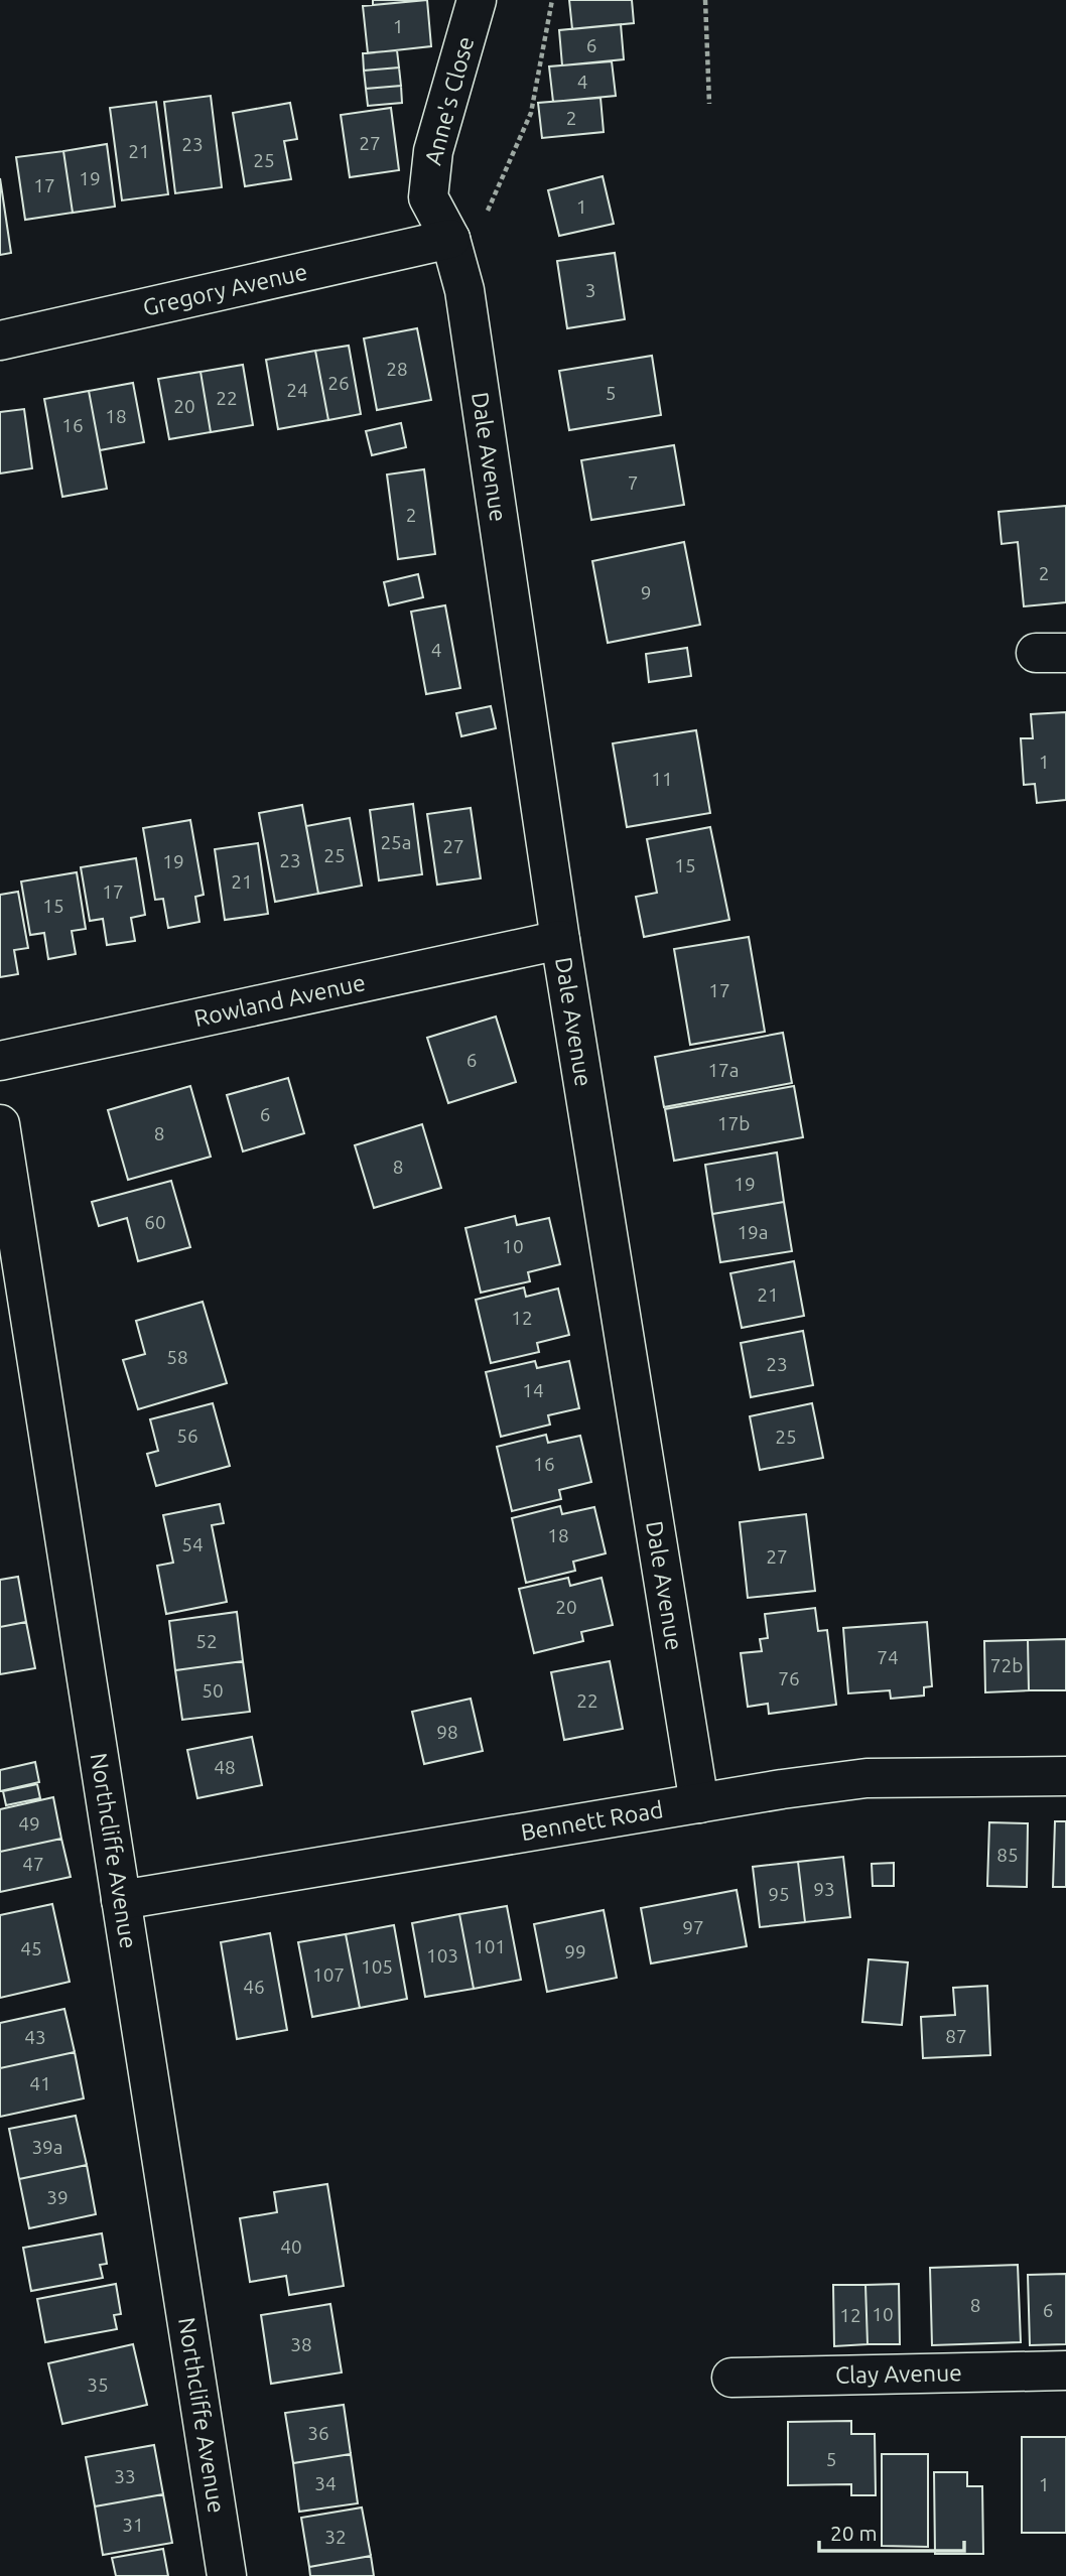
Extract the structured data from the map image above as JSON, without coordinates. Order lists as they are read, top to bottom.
{
  "streets": {
    "street": [
      "Anne's Close",
      "Gregory Avenue",
      "Dale Avenue",
      "Rowland Avenue",
      "Bennett Road",
      "Northcliffe Avenue",
      "Clay Avenue"
    ]
  },
  "crossings": [
    ["Anne's Close", "Gregory Avenue"],
    ["Anne's Close", "Dale Avenue"],
    ["Gregory Avenue", "Dale Avenue"],
    ["Dale Avenue", "Rowland Avenue"],
    ["Dale Avenue", "Bennett Road"],
    ["Bennett Road", "Northcliffe Avenue"]
  ],
  "house_numbers": [
    "1",
    "6",
    "4",
    "2",
    "27",
    "23",
    "21",
    "25",
    "19",
    "17",
    "1",
    "3",
    "28",
    "26",
    "24",
    "5",
    "22",
    "20",
    "18",
    "16",
    "7",
    "2",
    "2",
    "9",
    "4",
    "1",
    "11",
    "25a",
    "27",
    "25",
    "23",
    "19",
    "15",
    "21",
    "17",
    "15",
    "17",
    "6",
    "17a",
    "6",
    "17b",
    "8",
    "8",
    "19",
    "60",
    "19a",
    "10",
    "21",
    "12",
    "58",
    "23",
    "14",
    "56",
    "25",
    "16",
    "18",
    "54",
    "27",
    "20",
    "52",
    "74",
    "72b",
    "76",
    "50",
    "22",
    "98",
    "48",
    "49",
    "85",
    "47",
    "93",
    "95",
    "97",
    "101",
    "45",
    "99",
    "103",
    "105",
    "107",
    "46",
    "87",
    "43",
    "41",
    "39a",
    "39",
    "40",
    "8",
    "6",
    "10",
    "12",
    "38",
    "35",
    "36",
    "5",
    "33",
    "34",
    "1",
    "31",
    "32"
  ],
  "scale_bar": "20 m"
}
